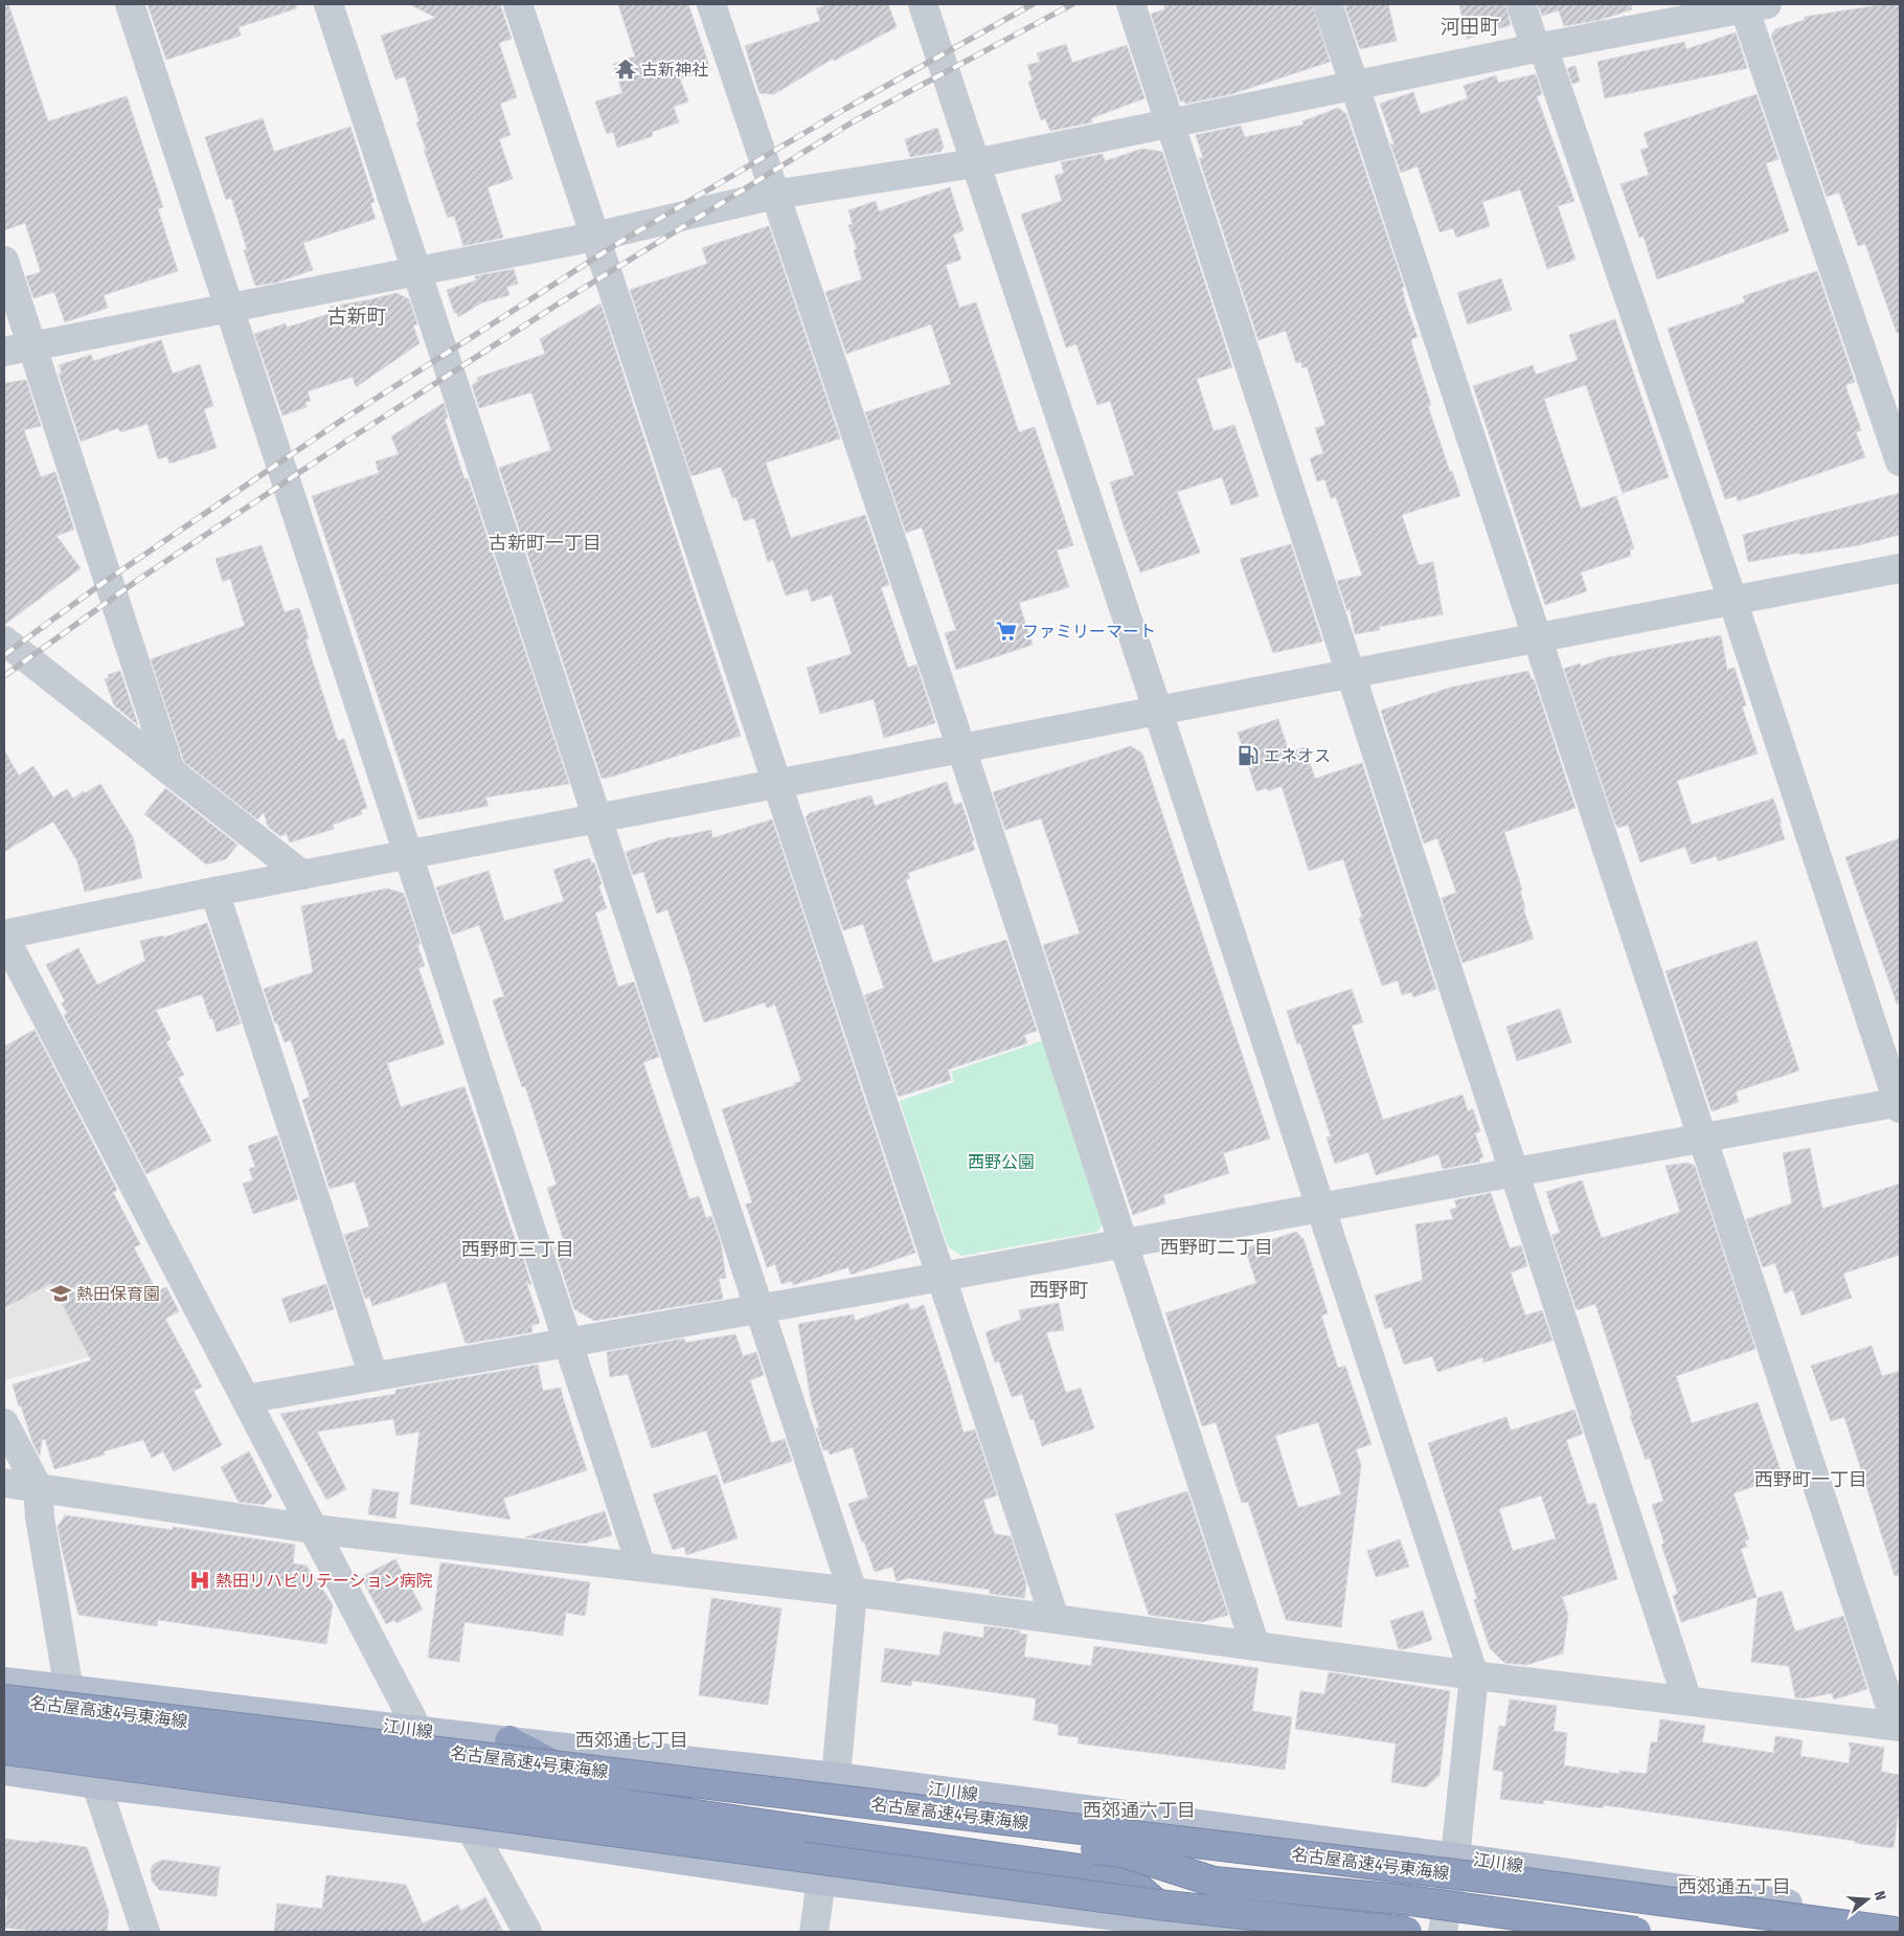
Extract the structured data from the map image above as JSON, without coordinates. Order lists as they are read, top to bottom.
{
  "streets": {
    "highway": ["名古屋高速4号東海線"],
    "main road": ["江川線"]
  },
  "districts": [
    "河田町",
    "古新町",
    "古新町一丁目",
    "西野町二丁目",
    "西野町三丁目",
    "西野町",
    "西野町一丁目",
    "西郊通七丁目",
    "西郊通六丁目",
    "西郊通五丁目"
  ],
  "parks": ["西野公園"],
  "places": {
    "temple": ["古新神社"],
    "supermarket": ["ファミリーマート"],
    "fuel station": ["エネオス"],
    "school or university": ["熱田保育園"],
    "hospital": ["熱田リハビリテーション病院"]
  },
  "north": "right"
}
